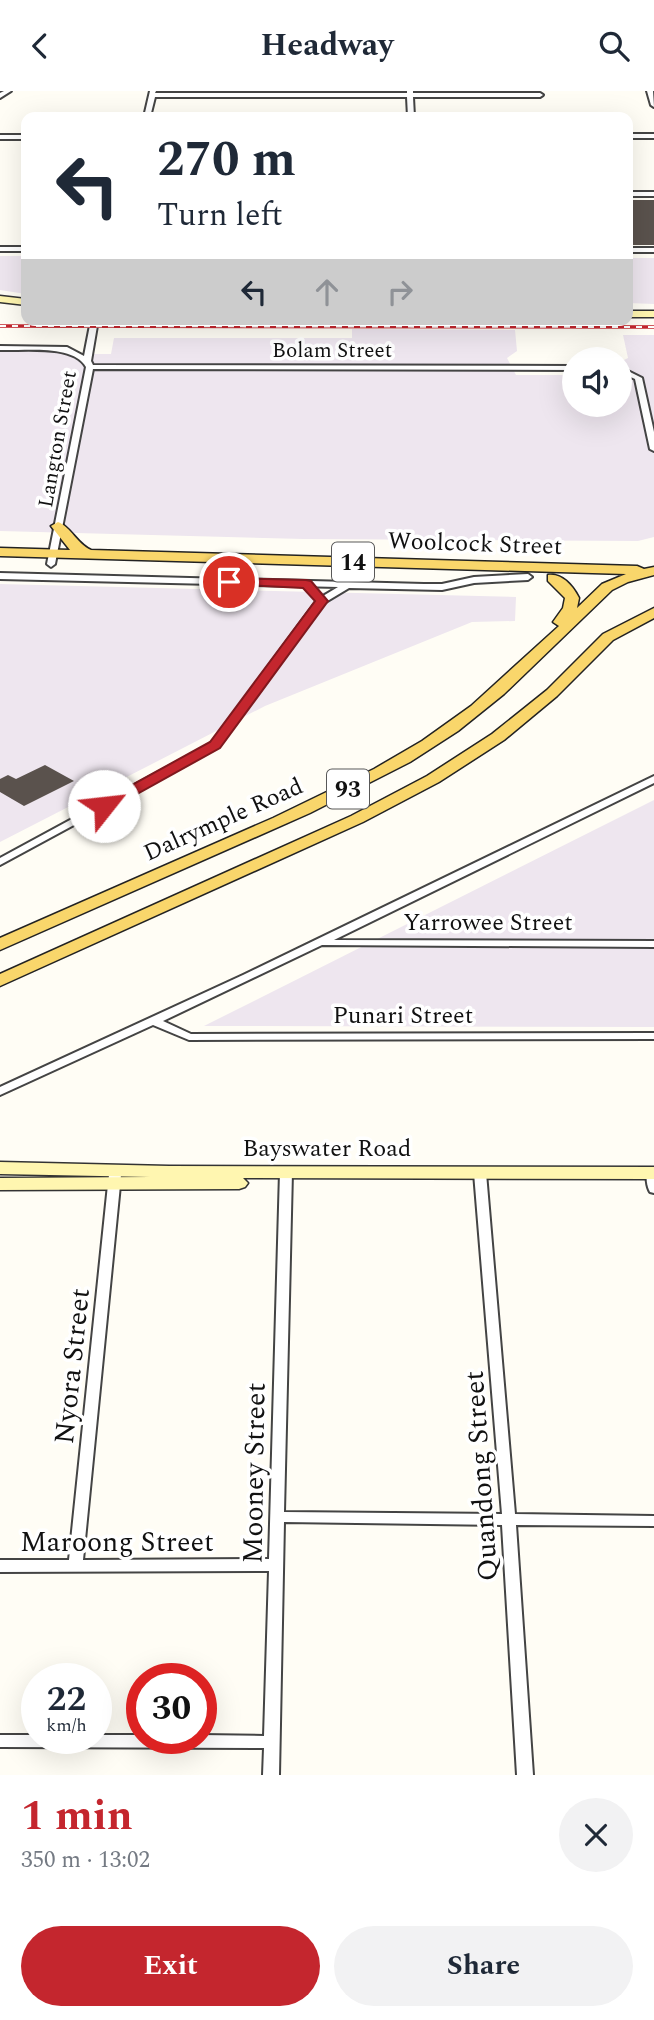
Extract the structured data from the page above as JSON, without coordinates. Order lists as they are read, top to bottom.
{
  "streets": {
    "main road": [
      "Woolcock Street",
      "14",
      "93",
      "Dalrymple Road",
      "Bayswater Road"
    ],
    "street": [
      "Bolam Street",
      "Langton Street",
      "Yarrowee Street",
      "Punari Street",
      "Nyora Street",
      "Mooney Street",
      "Quandong Street",
      "Maroong Street"
    ]
  },
  "crossings": [
    ["Bolam Street", "Langton Street"],
    ["Langton Street", "Woolcock Street"],
    ["Woolcock Street", "Dalrymple Road"],
    ["Bayswater Road", "Nyora Street"],
    ["Bayswater Road", "Mooney Street"],
    ["Bayswater Road", "Quandong Street"],
    ["Nyora Street", "Maroong Street"],
    ["Mooney Street", "Maroong Street"]
  ],
  "page": {
    "header": "Headway",
    "turn": ["270 m", "Turn left"],
    "speed": "22 km/h",
    "limit": "30",
    "heading": ["1 min", "350 m · 13:02"],
    "buttons": ["Exit", "Share"]
  }
}
